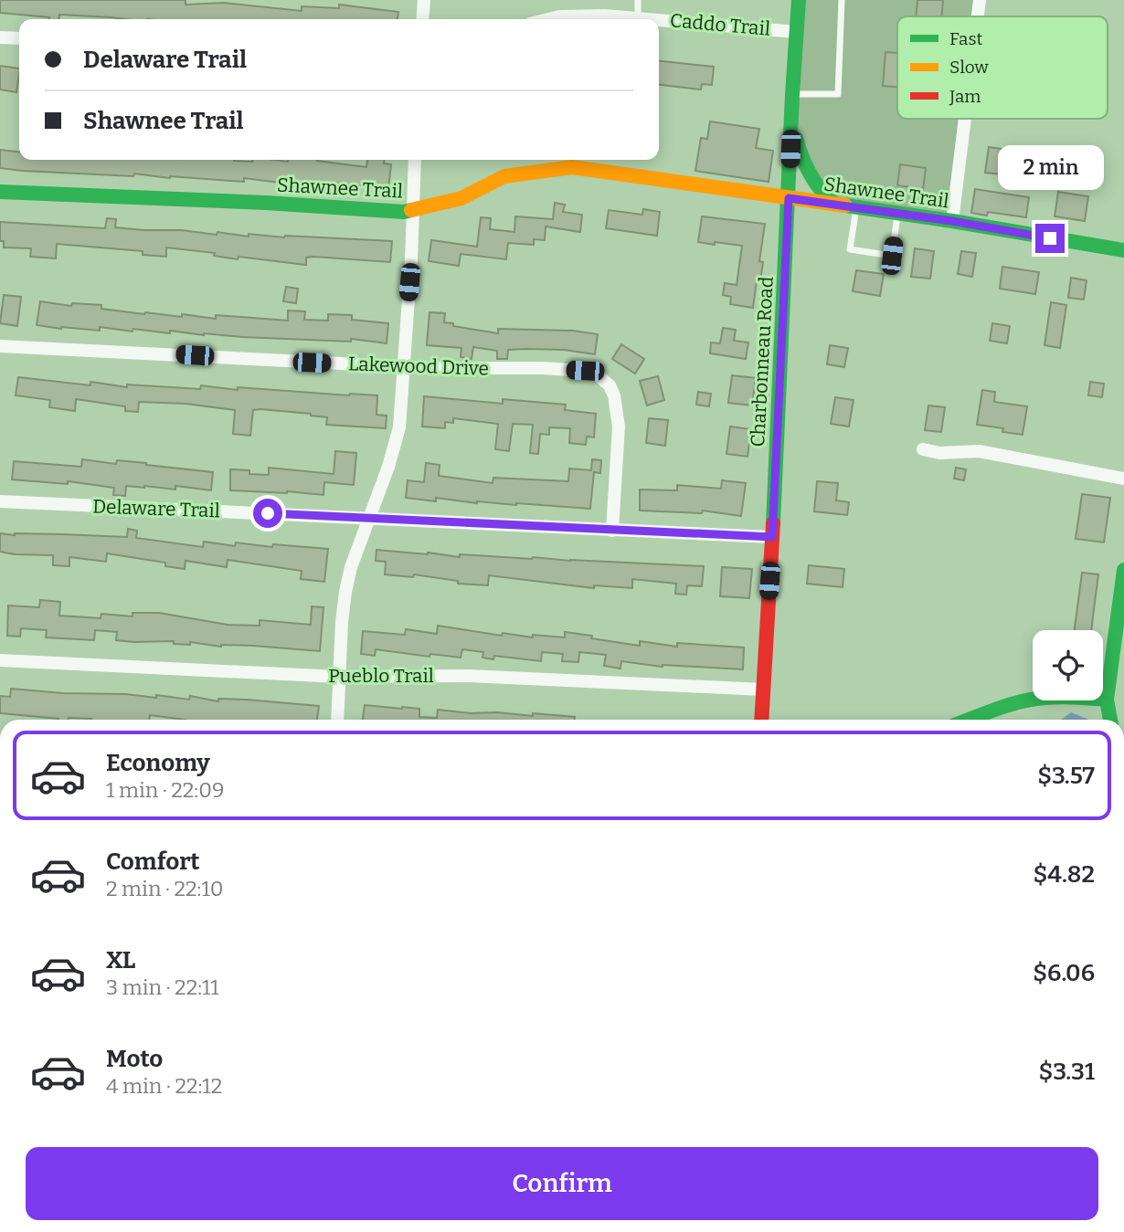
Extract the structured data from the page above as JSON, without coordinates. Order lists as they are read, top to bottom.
{
  "streets": {
    "street": [
      "Caddo Trail",
      "Shawnee Trail",
      "Charbonneau Road",
      "Lakewood Drive",
      "Delaware Trail",
      "Pueblo Trail"
    ]
  },
  "crossings": [
    ["Caddo Trail", "Charbonneau Road"],
    ["Shawnee Trail", "Charbonneau Road"],
    ["Charbonneau Road", "Delaware Trail"],
    ["Charbonneau Road", "Pueblo Trail"],
    ["Lakewood Drive", "Delaware Trail"]
  ],
  "legend": ["Fast", "Slow", "Jam"],
  "page": {
    "banner": ["Delaware Trail", "Shawnee Trail"],
    "bubble": "2 min",
    "list": [
      {
        "name": "Economy",
        "note": "1 min · 22:09",
        "value": "$3.57"
      },
      {
        "name": "Comfort",
        "note": "2 min · 22:10",
        "value": "$4.82"
      },
      {
        "name": "XL",
        "note": "3 min · 22:11",
        "value": "$6.06"
      },
      {
        "name": "Moto",
        "note": "4 min · 22:12",
        "value": "$3.31"
      }
    ],
    "buttons": "Confirm"
  }
}
